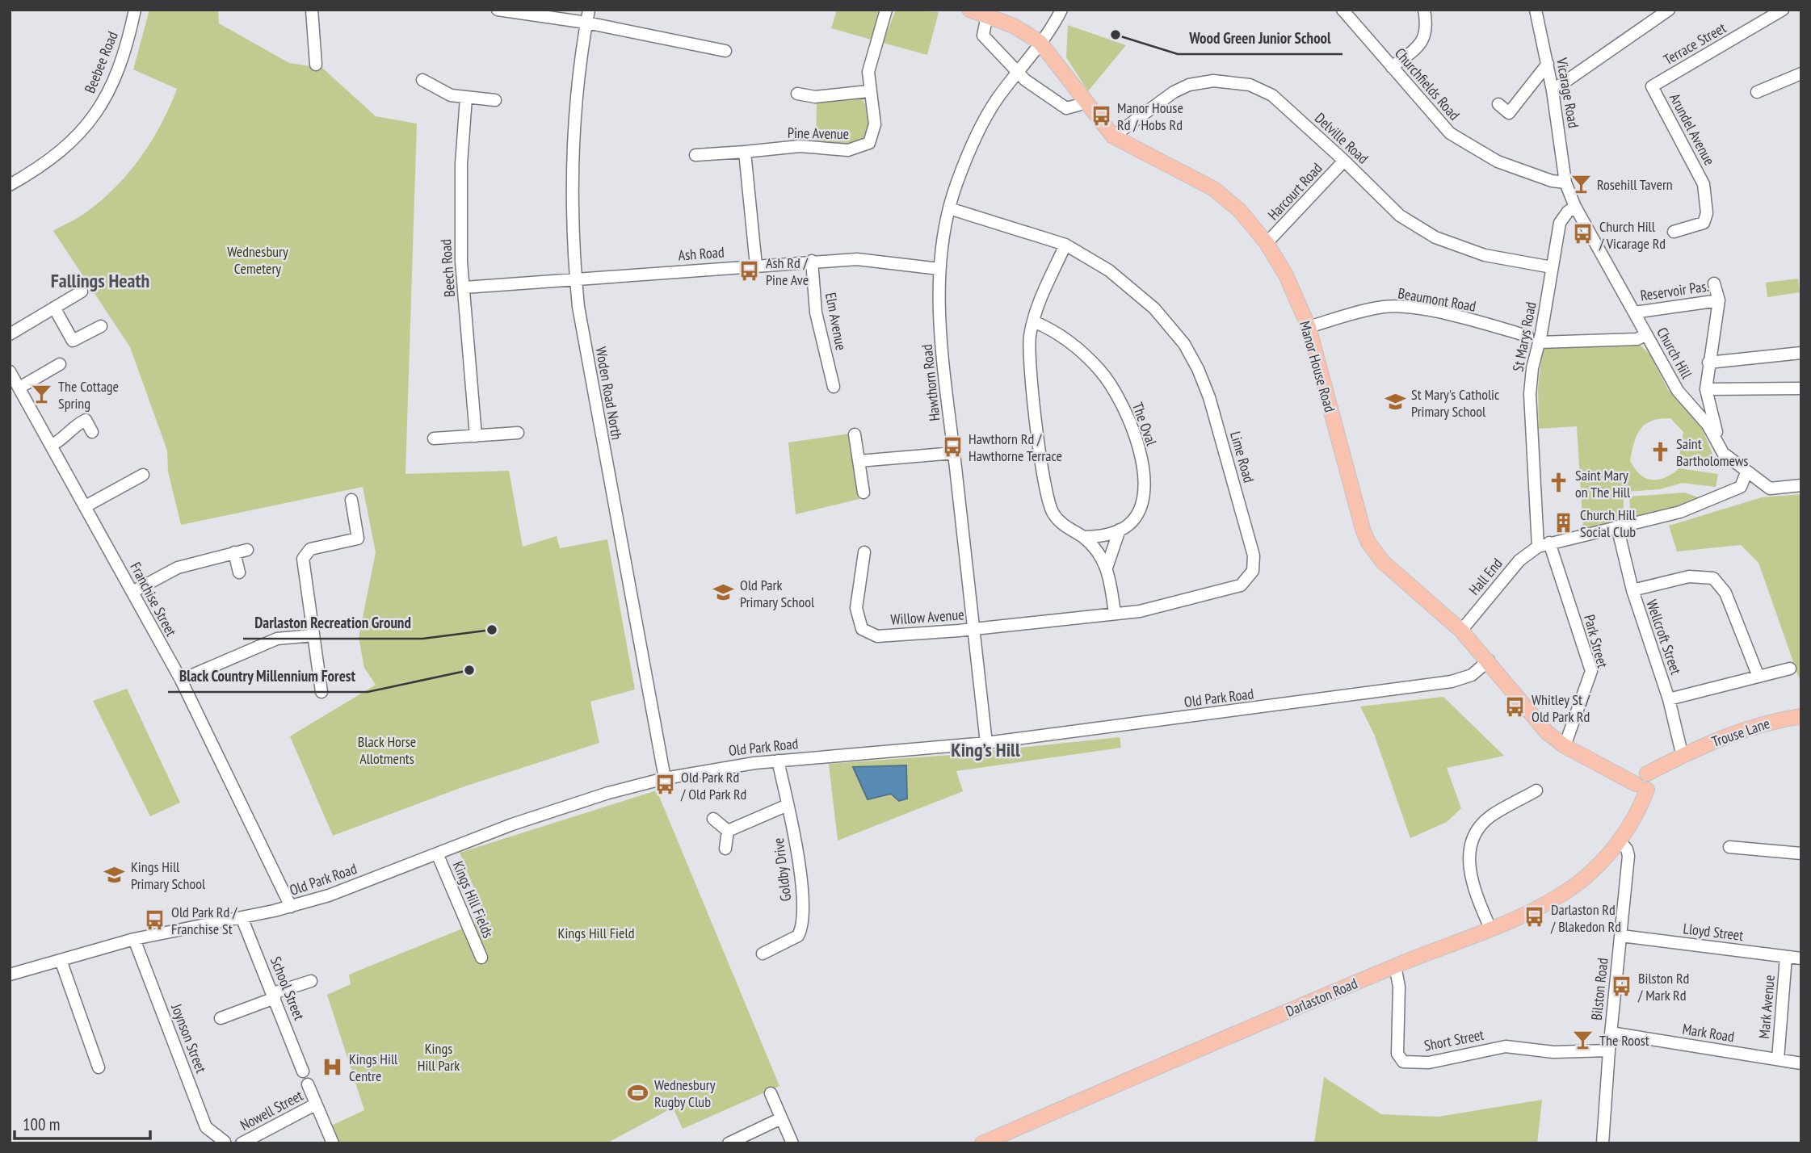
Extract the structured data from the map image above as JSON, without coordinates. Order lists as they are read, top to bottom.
{
  "streets": {
    "main road": ["Manor House Road", "Trouse Lane", "Darlaston Road"],
    "street": [
      "Terrace Street",
      "Beebee Road",
      "Churchfields Road",
      "Vicarage Road",
      "Arundel Avenue",
      "Pine Avenue",
      "Delville Road",
      "Harcourt Road",
      "Ash Road",
      "Beech Road",
      "Reservoir Pas.",
      "Beaumont Road",
      "Elm Avenue",
      "St Marys Road",
      "Church Hill",
      "Hawthorn Road",
      "Woden Road North",
      "The Oval",
      "Lime Road",
      "Hall End",
      "Franchise Street",
      "Willow Avenue",
      "Wellcroft Street",
      "Park Street",
      "Old Park Road",
      "Goldby Drive",
      "Kings Hill Fields",
      "Lloyd Street",
      "School Street",
      "Bilston Road",
      "Mark Avenue",
      "Mark Road",
      "Joynson Street",
      "Short Street",
      "Nowell Street"
    ]
  },
  "crossings": [
    ["Terrace Street", "Arundel Avenue"],
    ["Churchfields Road", "Vicarage Road"],
    ["Churchfields Road", "Church Hill"],
    ["Vicarage Road", "Church Hill"],
    ["Delville Road", "Harcourt Road"],
    ["Delville Road", "St Marys Road"],
    ["Delville Road", "Manor House Road"],
    ["Harcourt Road", "Manor House Road"],
    ["Ash Road", "Beech Road"],
    ["Ash Road", "Elm Avenue"],
    ["Ash Road", "Hawthorn Road"],
    ["Ash Road", "Woden Road North"],
    ["Reservoir Pas.", "Church Hill"],
    ["Beaumont Road", "Manor House Road"],
    ["St Marys Road", "Church Hill"],
    ["St Marys Road", "Hall End"],
    ["St Marys Road", "Park Street"],
    ["Manor House Road", "Hawthorn Road"],
    ["Manor House Road", "Hall End"],
    ["Manor House Road", "Park Street"],
    ["Manor House Road", "Old Park Road"],
    ["Manor House Road", "Darlaston Road"],
    ["Hawthorn Road", "Lime Road"],
    ["Hawthorn Road", "Willow Avenue"],
    ["Hawthorn Road", "Old Park Road"],
    ["Woden Road North", "Old Park Road"],
    ["Lime Road", "Willow Avenue"],
    ["Hall End", "Park Street"],
    ["Franchise Street", "Old Park Road"],
    ["Wellcroft Street", "Trouse Lane"],
    ["Wellcroft Street", "Darlaston Road"],
    ["Old Park Road", "Goldby Drive"],
    ["Old Park Road", "Kings Hill Fields"],
    ["Old Park Road", "School Street"],
    ["Old Park Road", "Joynson Street"],
    ["Trouse Lane", "Darlaston Road"],
    ["Lloyd Street", "Bilston Road"],
    ["Lloyd Street", "Mark Avenue"],
    ["Bilston Road", "Darlaston Road"],
    ["Bilston Road", "Mark Road"],
    ["Bilston Road", "Short Street"],
    ["Darlaston Road", "Short Street"],
    ["Mark Avenue", "Mark Road"]
  ],
  "districts": ["Fallings Heath", "King’s Hill"],
  "parks": [
    "Wednesbury Cemetery",
    "Black Horse Allotments",
    "Kings Hill Field",
    "Kings Hill Park"
  ],
  "places": {
    "other": ["Wood Green Junior School", "Darlaston Recreation Ground", "Black Country Millennium Forest"],
    "bus stop": [
      "Manor House Rd / Hobs Rd",
      "Church Hill / Vicarage Rd",
      "Ash Rd / Pine Ave",
      "Hawthorn Rd / Hawthorne Terrace",
      "Whitley St / Old Park Rd",
      "Old Park Rd / Old Park Rd",
      "Darlaston Rd / Blakedon Rd",
      "Old Park Rd / Franchise St",
      "Bilston Rd / Mark Rd"
    ],
    "bar": ["Rosehill Tavern", "The Cottage Spring", "The Roost"],
    "school or university": ["St Mary's Catholic Primary School", "Old Park Primary School", "Kings Hill Primary School"],
    "church": ["Saint Bartholomews", "Saint Mary on The Hill"],
    "building": ["Church Hill Social Club"],
    "hospital": ["Kings Hill Centre"],
    "sports": ["Wednesbury Rugby Club"]
  },
  "scale_bar": "100 m"
}
